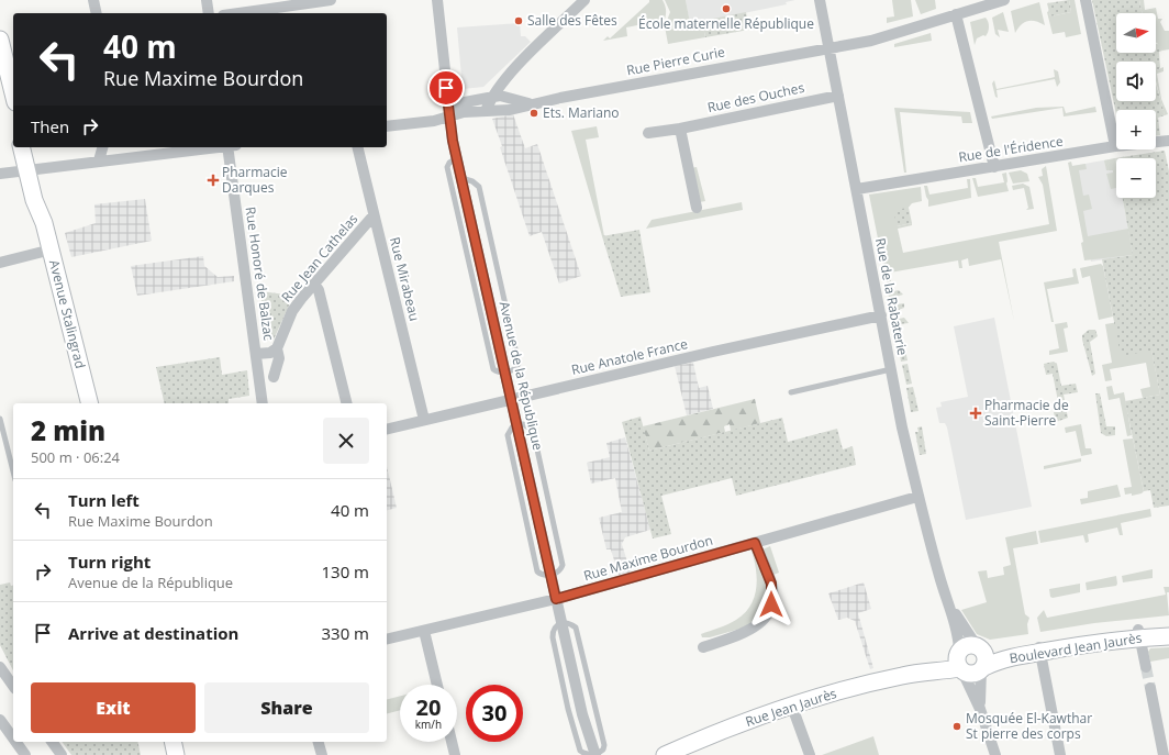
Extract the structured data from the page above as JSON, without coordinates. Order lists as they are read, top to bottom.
{
  "streets": {
    "main road": ["Avenue Stalingrad", "Boulevard Jean Jaurès", "Rue Jean Jaurès"],
    "street": [
      "Rue Pierre Curie",
      "Rue des Ouches",
      "Rue de l'Éridence",
      "Rue Jean Cathelas",
      "Rue Honoré de Balzac",
      "Rue Mirabeau",
      "Rue de la Rabaterie",
      "Rue Anatole France",
      "Avenue de la République",
      "Rue Maxime Bourdon"
    ]
  },
  "crossings": [
    ["Rue Pierre Curie", "Rue de la Rabaterie"],
    ["Rue Pierre Curie", "Avenue de la République"],
    ["Rue des Ouches", "Rue de la Rabaterie"],
    ["Rue de l'Éridence", "Rue de la Rabaterie"],
    ["Rue Jean Cathelas", "Rue Mirabeau"],
    ["Rue Mirabeau", "Rue Anatole France"],
    ["Rue de la Rabaterie", "Rue Anatole France"],
    ["Rue de la Rabaterie", "Rue Maxime Bourdon"],
    ["Rue de la Rabaterie", "Boulevard Jean Jaurès"],
    ["Rue de la Rabaterie", "Rue Jean Jaurès"],
    ["Rue Anatole France", "Avenue de la République"],
    ["Avenue de la République", "Rue Maxime Bourdon"]
  ],
  "places": {
    "other": [
      "École maternelle République",
      "Salle des Fêtes",
      "Ets. Mariano",
      "Mosquée El-Kawthar St pierre des corps"
    ],
    "health": ["Pharmacie Darques", "Pharmacie de Saint-Pierre"]
  },
  "north": "right",
  "page": {
    "map_buttons": ["+", "−"],
    "turn": ["40 m", "Rue Maxime Bourdon"],
    "then": "Then",
    "heading": ["2 min", "500 m · 06:24"],
    "list": [
      {
        "name": "Turn left",
        "note": "Rue Maxime Bourdon",
        "value": "40 m"
      },
      {
        "name": "Turn right",
        "note": "Avenue de la République",
        "value": "130 m"
      },
      {
        "name": "Arrive at destination",
        "value": "330 m"
      }
    ],
    "buttons": ["Exit", "Share"],
    "speed": "20 km/h",
    "limit": "30"
  }
}
